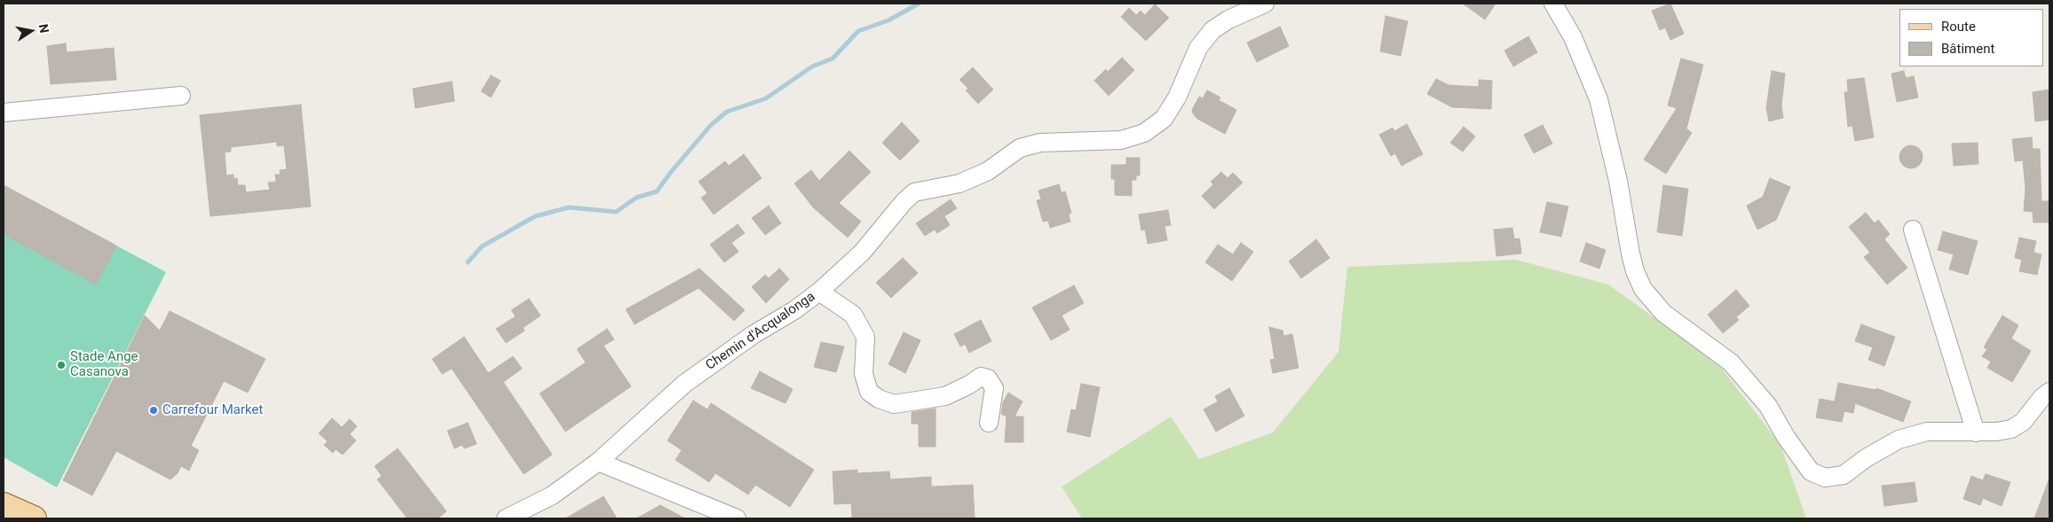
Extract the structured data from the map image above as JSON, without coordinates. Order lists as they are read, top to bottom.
{
  "streets": {
    "street": ["Chemin d'Acqualonga"]
  },
  "places": ["Stade Ange Casanova", "Carrefour Market"],
  "legend": ["Route", "Bâtiment"],
  "north": "right"
}
